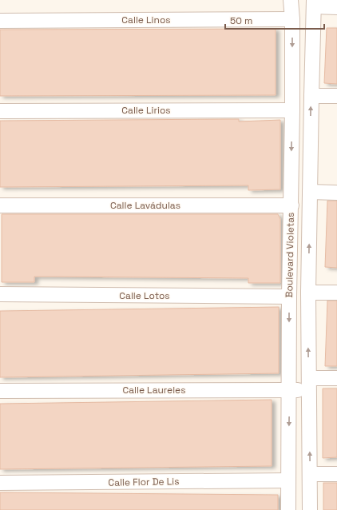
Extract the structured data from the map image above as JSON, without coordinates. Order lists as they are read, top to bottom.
{
  "streets": {
    "street": [
      "Calle Linos",
      "Calle Lirios",
      "Calle Lavádulas",
      "Boulevard Violetas",
      "Calle Lotos",
      "Calle Laureles",
      "Calle Flor De Lis"
    ]
  },
  "crossings": [
    ["Calle Linos", "Boulevard Violetas"],
    ["Calle Lirios", "Boulevard Violetas"],
    ["Calle Lavádulas", "Boulevard Violetas"],
    ["Boulevard Violetas", "Calle Lotos"],
    ["Boulevard Violetas", "Calle Laureles"],
    ["Boulevard Violetas", "Calle Flor De Lis"]
  ],
  "scale_bar": "50 m"
}
